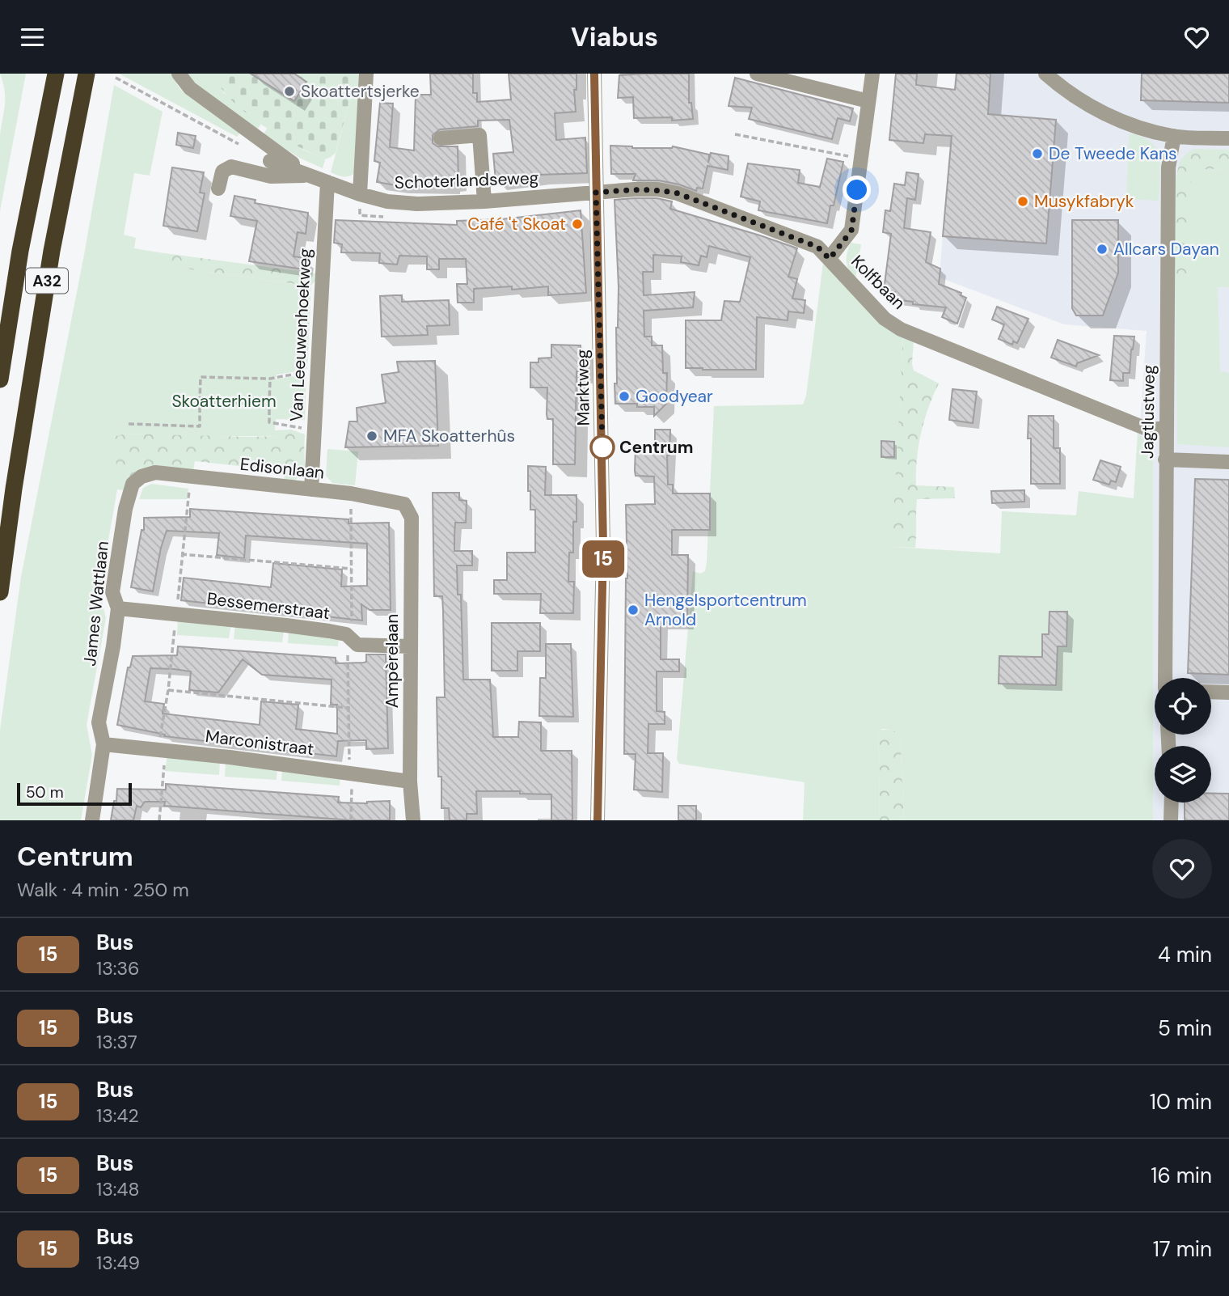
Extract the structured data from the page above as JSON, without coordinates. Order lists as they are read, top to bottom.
{
  "streets": {
    "highway": ["A32"],
    "street": [
      "Schoterlandseweg",
      "Kolfbaan",
      "Van Leeuwenhoekweg",
      "Marktweg",
      "Jagtlustweg",
      "Edisonlaan",
      "James Wattlaan",
      "Bessemerstraat",
      "Ampèrelaan",
      "Marconistraat"
    ]
  },
  "crossings": [
    ["Schoterlandseweg", "Kolfbaan"],
    ["Schoterlandseweg", "Van Leeuwenhoekweg"],
    ["Schoterlandseweg", "Marktweg"],
    ["Kolfbaan", "Marktweg"],
    ["Kolfbaan", "Jagtlustweg"],
    ["Van Leeuwenhoekweg", "Edisonlaan"],
    ["Edisonlaan", "James Wattlaan"],
    ["Edisonlaan", "Ampèrelaan"],
    ["James Wattlaan", "Bessemerstraat"],
    ["James Wattlaan", "Marconistraat"],
    ["Bessemerstraat", "Ampèrelaan"],
    ["Ampèrelaan", "Marconistraat"]
  ],
  "parks": ["Skoatterhiem"],
  "places": [
    "Skoattertsjerke",
    "De Tweede Kans",
    "Musykfabryk",
    "Café 't Skoat",
    "Allcars Dayan",
    "Goodyear",
    "MFA Skoatterhûs",
    "Centrum",
    "Hengelsportcentrum Arnold"
  ],
  "lines": ["bus line 15"],
  "scale_bar": "50 m",
  "page": {
    "header": "Viabus",
    "on_map": "15",
    "scale": "50 m",
    "heading": ["Centrum", "Walk · 4 min · 250 m"],
    "list": [
      {
        "mark": "15",
        "name": "Bus",
        "note": "13:36",
        "value": "4 min"
      },
      {
        "mark": "15",
        "name": "Bus",
        "note": "13:37",
        "value": "5 min"
      },
      {
        "mark": "15",
        "name": "Bus",
        "note": "13:42",
        "value": "10 min"
      },
      {
        "mark": "15",
        "name": "Bus",
        "note": "13:48",
        "value": "16 min"
      },
      {
        "mark": "15",
        "name": "Bus",
        "note": "13:49",
        "value": "17 min"
      }
    ]
  }
}
